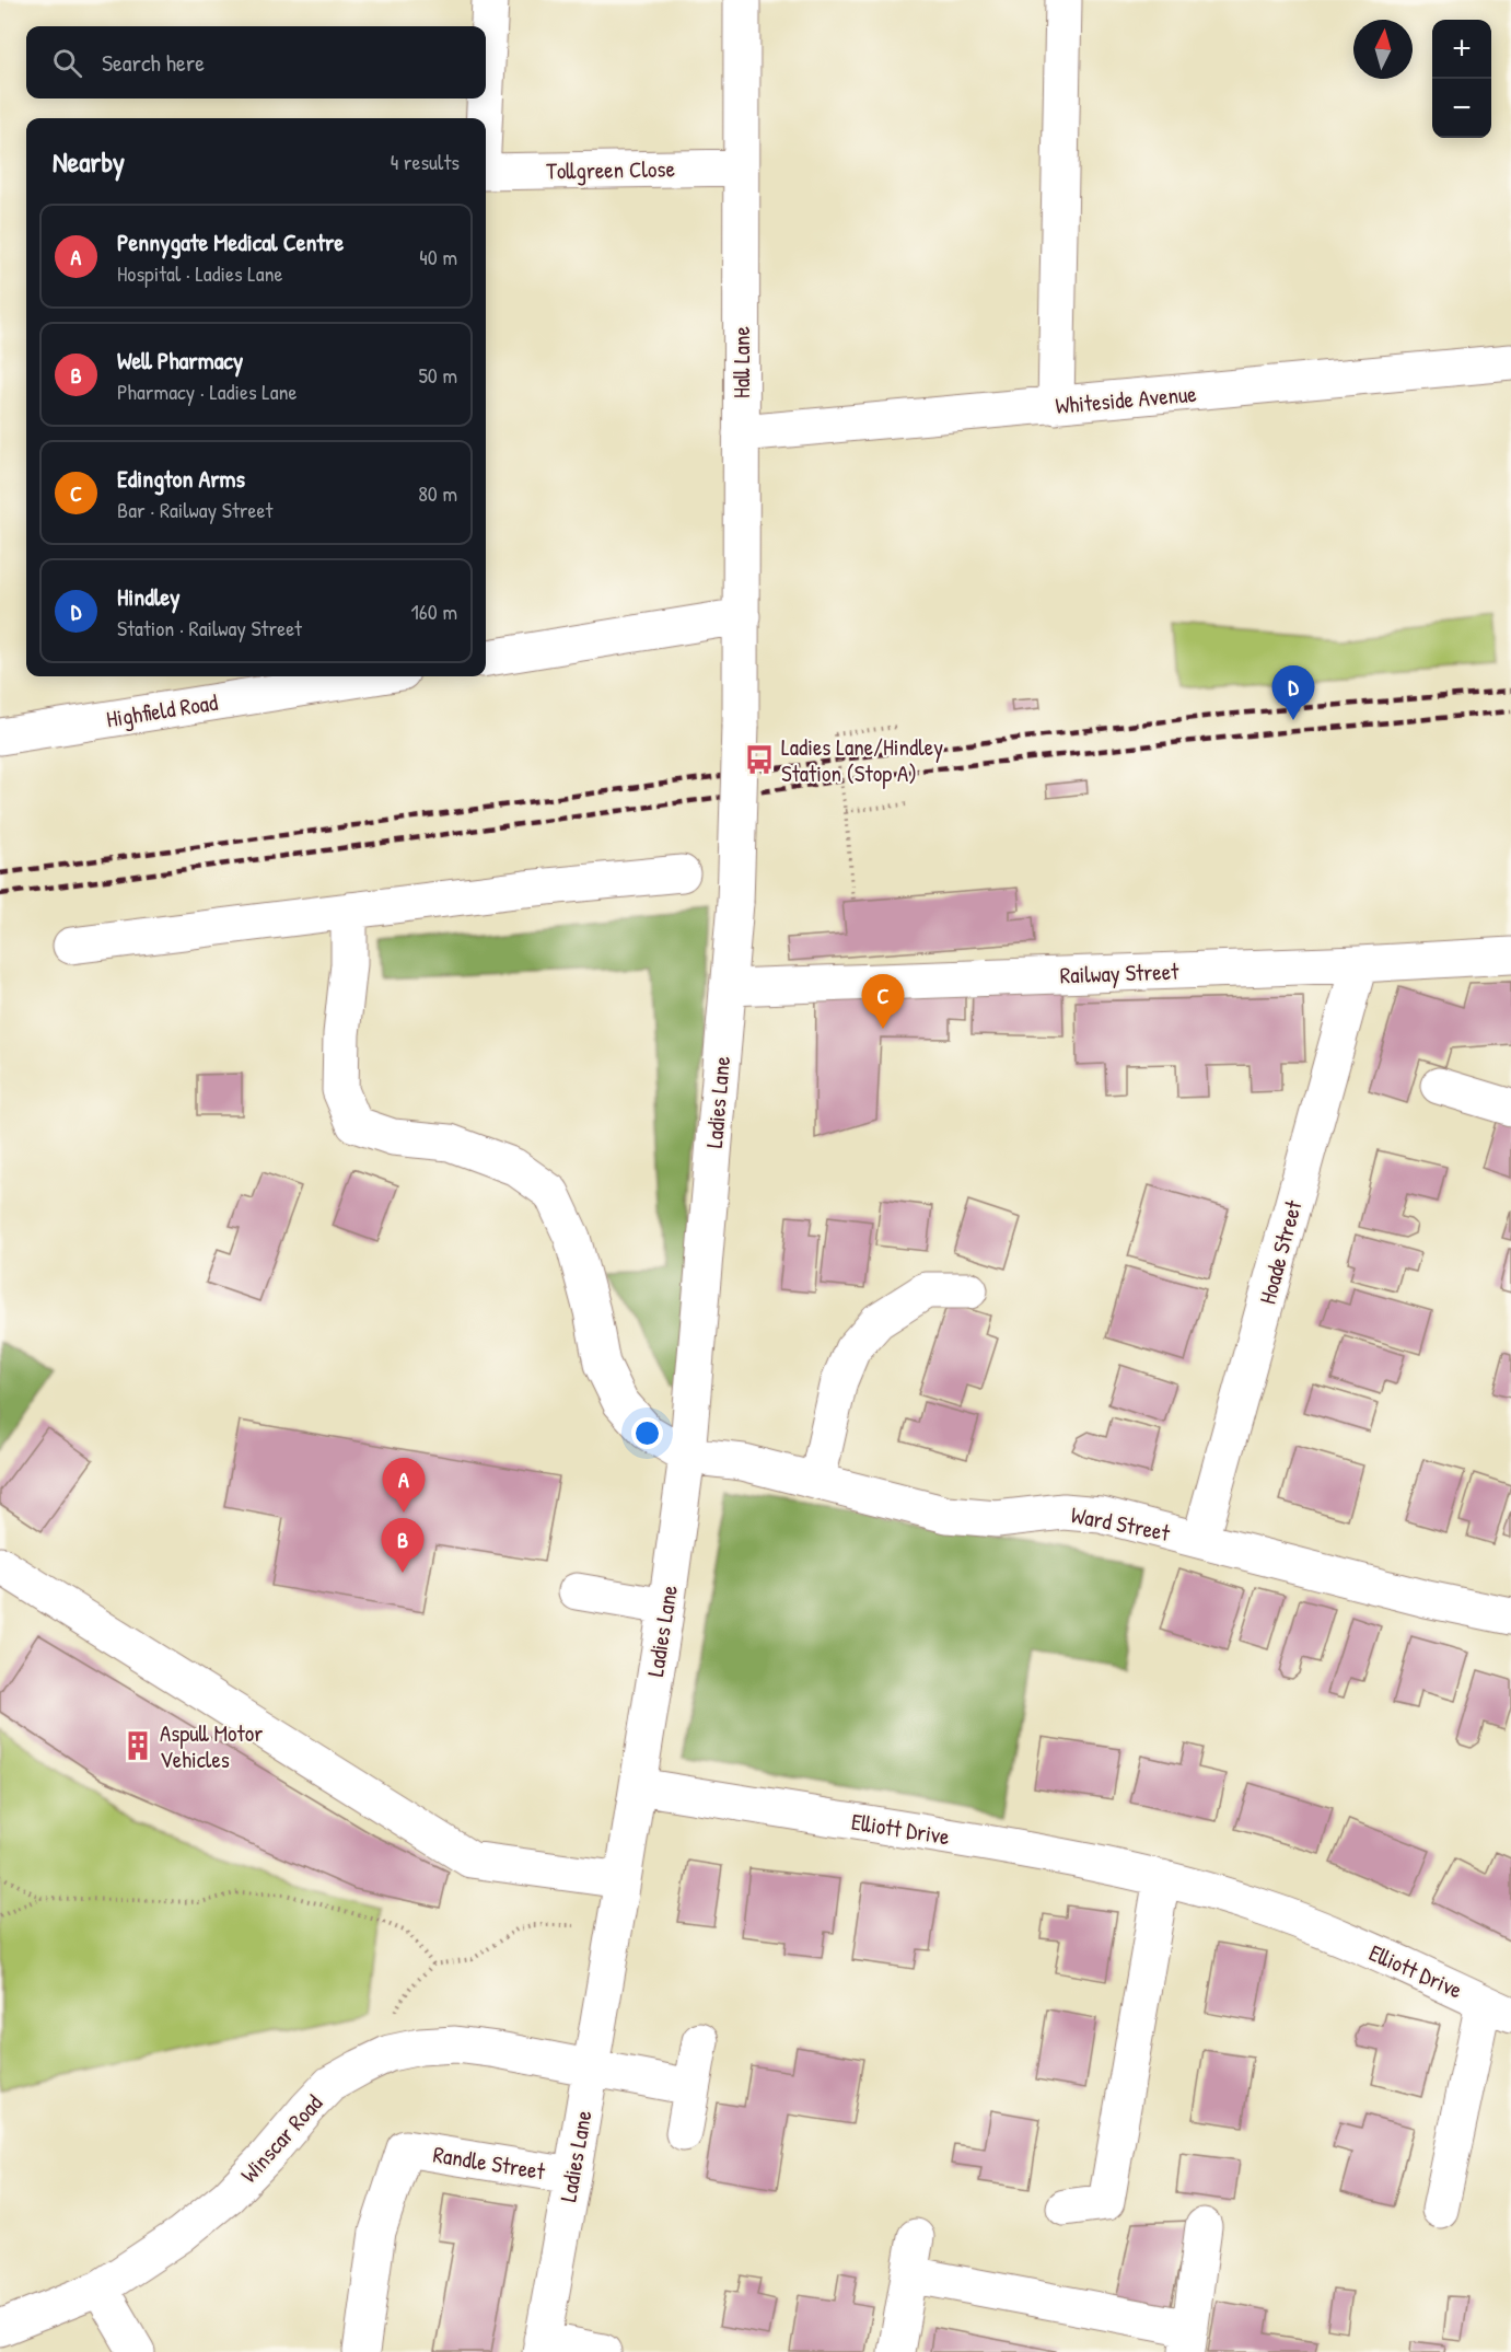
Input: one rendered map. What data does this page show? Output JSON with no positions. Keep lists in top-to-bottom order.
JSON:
{
  "streets": {
    "street": [
      "Tollgreen Close",
      "Hall Lane",
      "Whiteside Avenue",
      "Highfield Road",
      "Railway Street",
      "Ladies Lane",
      "Hoade Street",
      "Ward Street",
      "Elliott Drive",
      "Winscar Road",
      "Randle Street"
    ]
  },
  "crossings": [
    ["Tollgreen Close", "Hall Lane"],
    ["Hall Lane", "Whiteside Avenue"],
    ["Hall Lane", "Ladies Lane"],
    ["Railway Street", "Ladies Lane"],
    ["Railway Street", "Hoade Street"],
    ["Ladies Lane", "Ward Street"],
    ["Ladies Lane", "Elliott Drive"],
    ["Ladies Lane", "Winscar Road"],
    ["Ladies Lane", "Randle Street"],
    ["Hoade Street", "Ward Street"]
  ],
  "places": {
    "bus stop": ["Ladies Lane/Hindley Station (Stop A)"],
    "building": ["Aspull Motor Vehicles"]
  },
  "north": "top",
  "page": {
    "map_buttons": ["+", "−"],
    "search": "Search here",
    "heading": ["Nearby", "4 results"],
    "list": [
      {
        "mark": "A",
        "name": "Pennygate Medical Centre",
        "note": "Hospital · Ladies Lane",
        "value": "40 m"
      },
      {
        "mark": "B",
        "name": "Well Pharmacy",
        "note": "Pharmacy · Ladies Lane",
        "value": "50 m"
      },
      {
        "mark": "C",
        "name": "Edington Arms",
        "note": "Bar · Railway Street",
        "value": "80 m"
      },
      {
        "mark": "D",
        "name": "Hindley",
        "note": "Station · Railway Street",
        "value": "160 m"
      }
    ],
    "pins": [
      "D",
      "C",
      "A",
      "B"
    ]
  }
}
